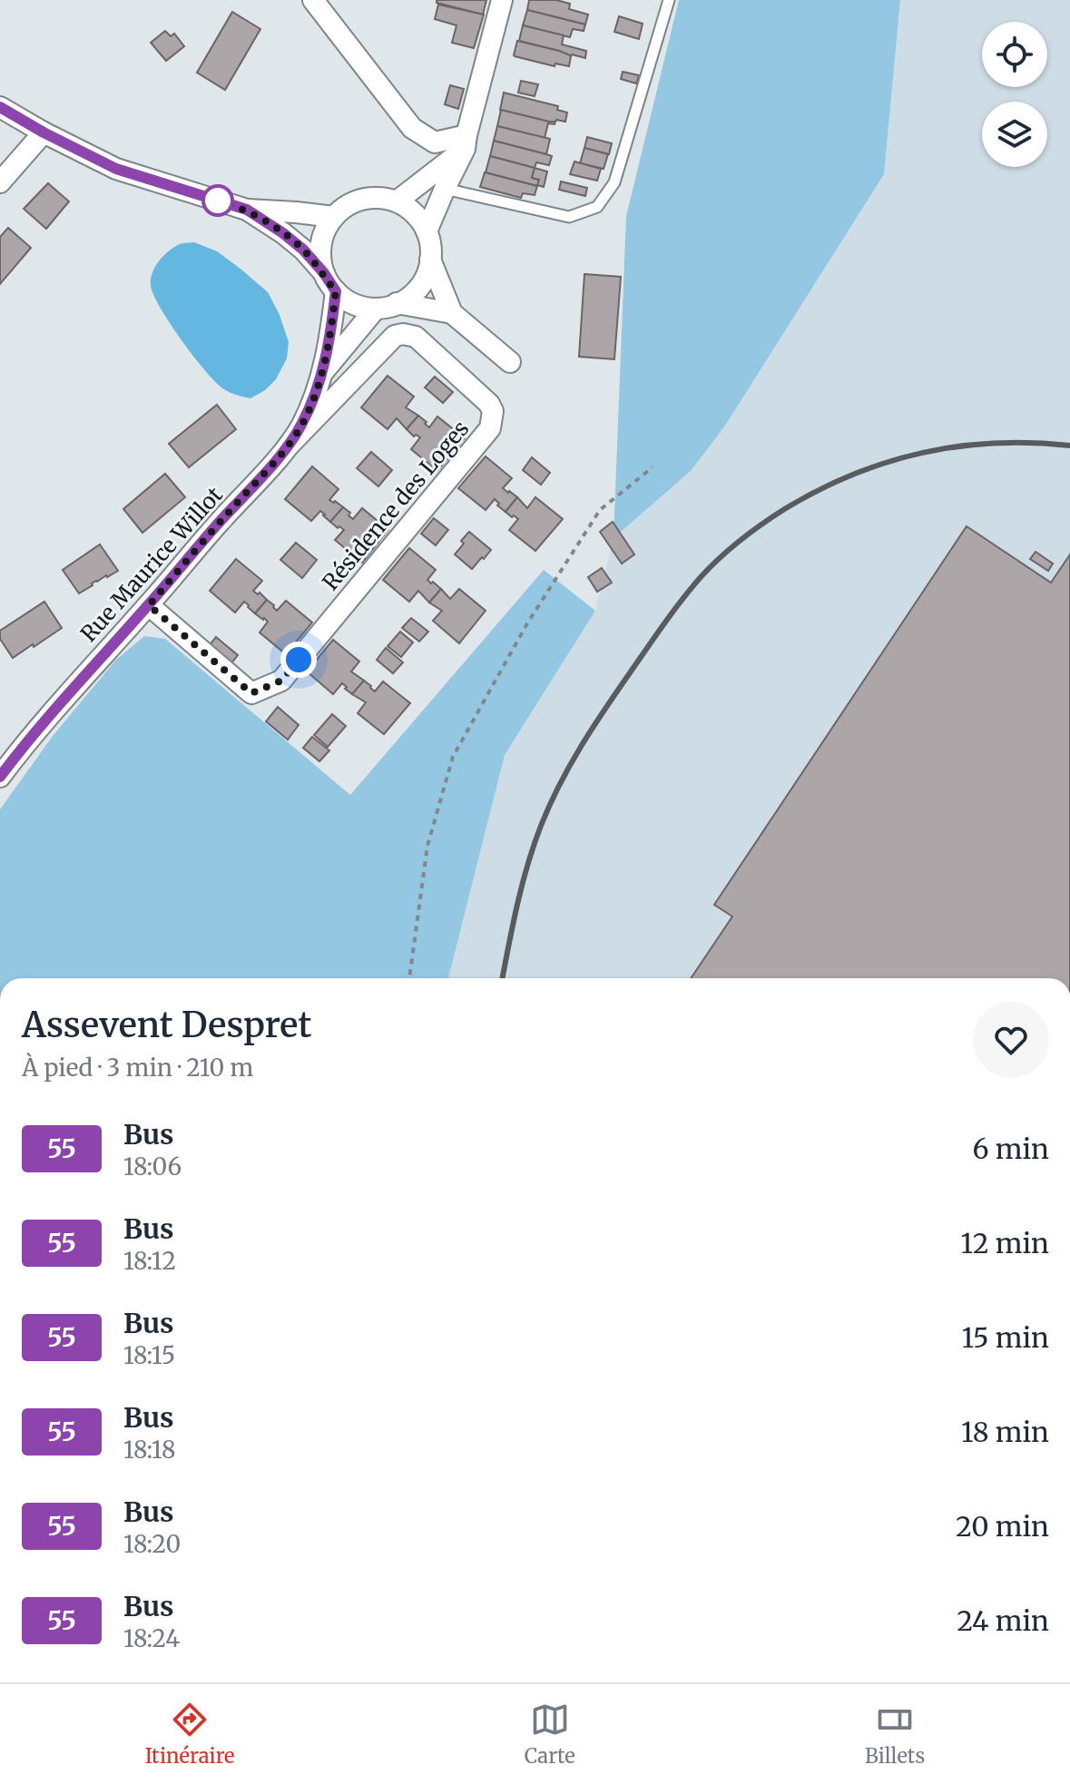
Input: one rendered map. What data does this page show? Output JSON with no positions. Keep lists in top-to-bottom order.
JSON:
{
  "streets": {
    "street": ["Résidence des Loges", "Rue Maurice Willot"]
  },
  "crossings": [
    ["Résidence des Loges", "Rue Maurice Willot"]
  ],
  "lines": ["bus line 55"],
  "page": {
    "heading": ["Assevent Despret", "À pied · 3 min · 210 m"],
    "list": [
      {
        "mark": "55",
        "name": "Bus",
        "note": "18:06",
        "value": "6 min"
      },
      {
        "mark": "55",
        "name": "Bus",
        "note": "18:12",
        "value": "12 min"
      },
      {
        "mark": "55",
        "name": "Bus",
        "note": "18:15",
        "value": "15 min"
      },
      {
        "mark": "55",
        "name": "Bus",
        "note": "18:18",
        "value": "18 min"
      },
      {
        "mark": "55",
        "name": "Bus",
        "note": "18:20",
        "value": "20 min"
      },
      {
        "mark": "55",
        "name": "Bus",
        "note": "18:24",
        "value": "24 min"
      }
    ],
    "tabs": ["Itinéraire", "Carte", "Billets"]
  }
}
